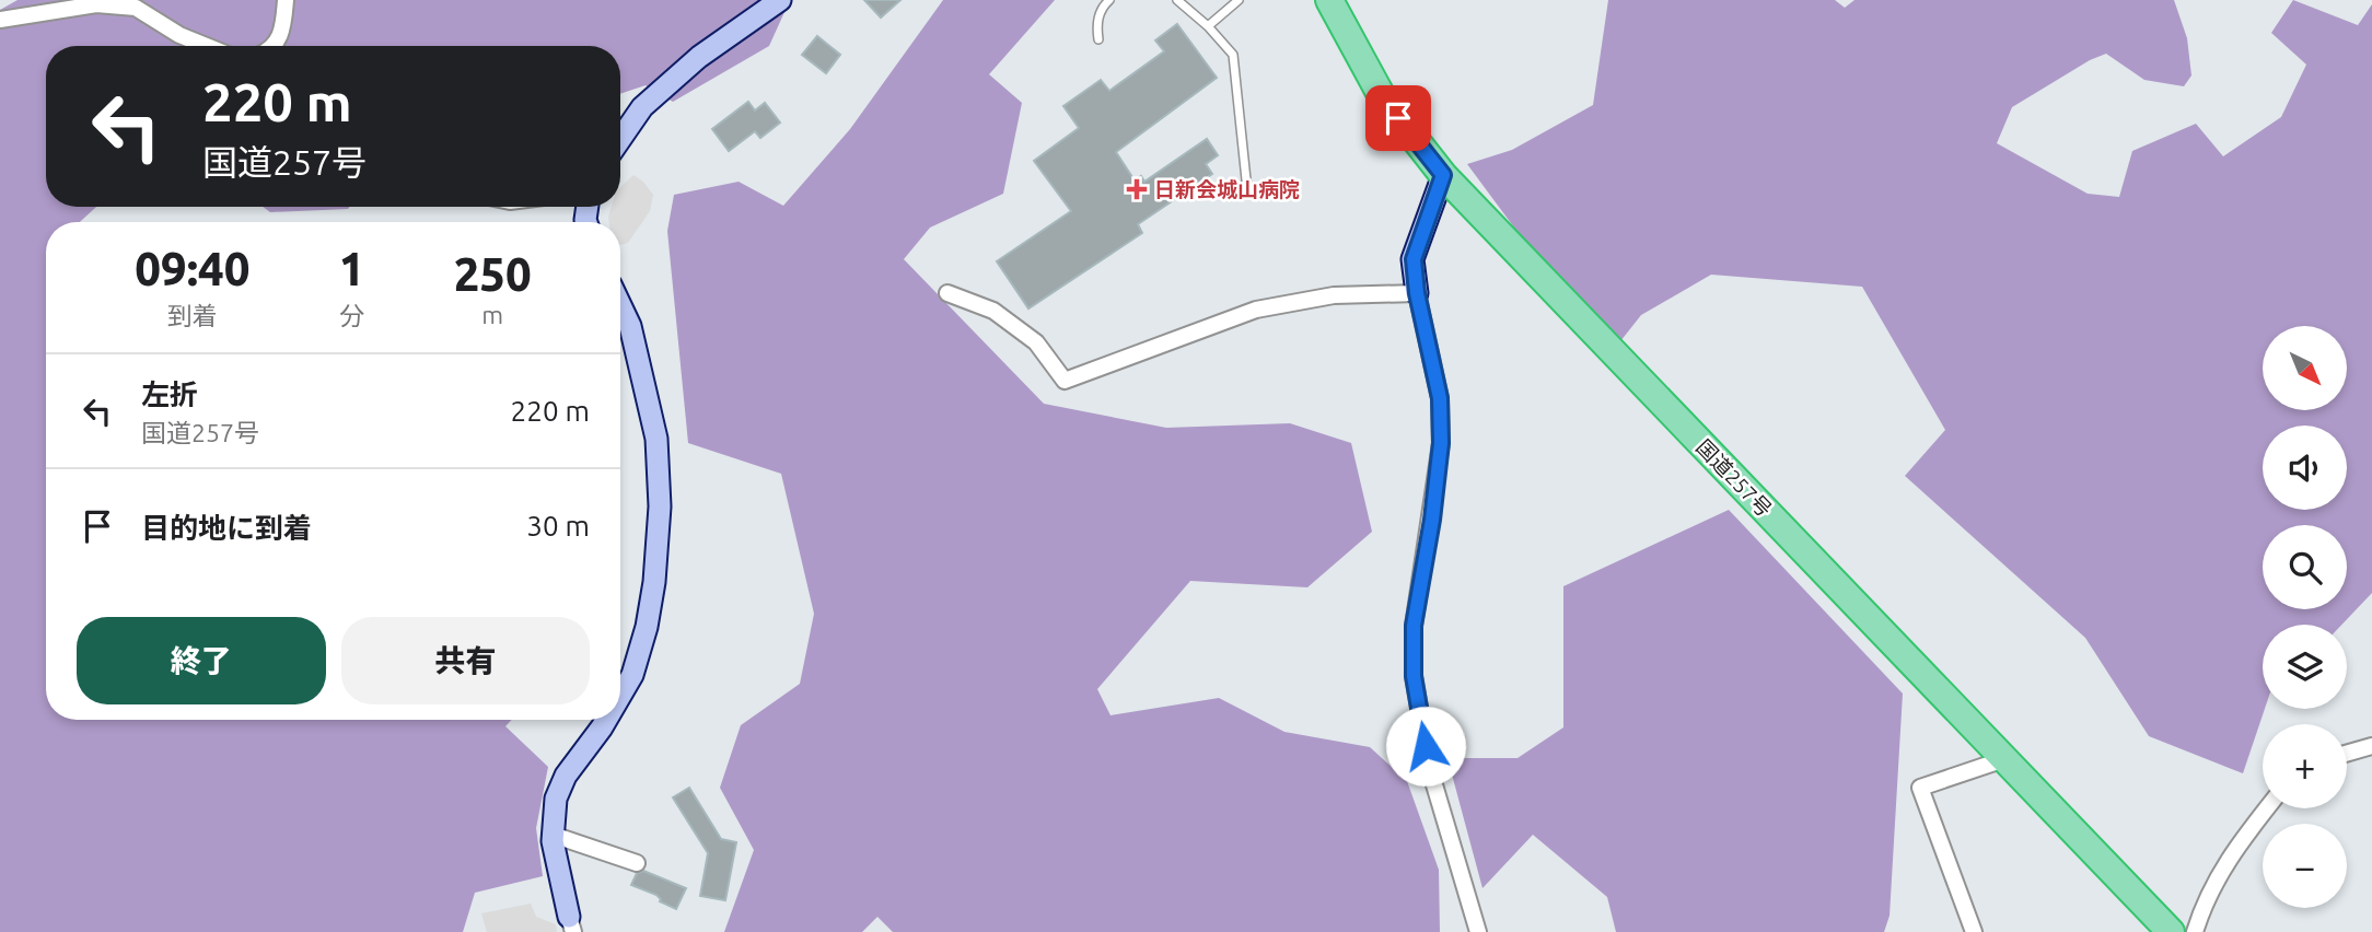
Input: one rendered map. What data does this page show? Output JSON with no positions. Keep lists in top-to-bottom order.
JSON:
{
  "streets": {
    "highway": ["国道257号"]
  },
  "places": {
    "health": ["日新会城山病院"]
  },
  "north": "bottom right",
  "page": {
    "turn": ["220 m", "国道257号"],
    "eta": [
      "09:40",
      "到着",
      "1",
      "分",
      "250",
      "m"
    ],
    "map_buttons": ["+", "−"],
    "list": [
      {
        "name": "左折",
        "note": "国道257号",
        "value": "220 m"
      },
      {
        "name": "目的地に到着",
        "value": "30 m"
      }
    ],
    "buttons": ["終了", "共有"]
  }
}
